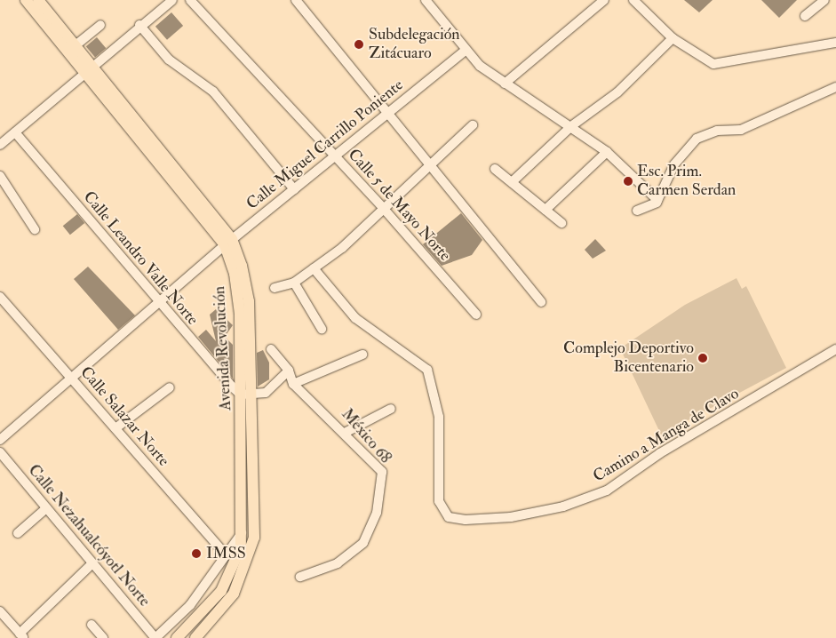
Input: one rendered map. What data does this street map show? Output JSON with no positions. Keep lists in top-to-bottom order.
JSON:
{
  "streets": {
    "main road": ["Avenida Revolución"],
    "street": [
      "Calle Miguel Carrillo Poniente",
      "Calle 5 de Mayo Norte",
      "Calle Leandro Valle Norte",
      "Calle Salazar Norte",
      "Camino a Manga de Clavo",
      "México 68",
      "Calle Nezahualcóyotl Norte"
    ]
  },
  "crossings": [
    ["Calle Miguel Carrillo Poniente", "Calle 5 de Mayo Norte"],
    ["Calle Miguel Carrillo Poniente", "Calle Leandro Valle Norte"],
    ["Calle Miguel Carrillo Poniente", "Avenida Revolución"],
    ["Calle Miguel Carrillo Poniente", "Calle Salazar Norte"],
    ["Calle Leandro Valle Norte", "Avenida Revolución"]
  ],
  "places": [
    "Subdelegación Zitácuaro",
    "Esc. Prim. Carmen Serdan",
    "Complejo Deportivo Bicentenario",
    "IMSS"
  ]
}
